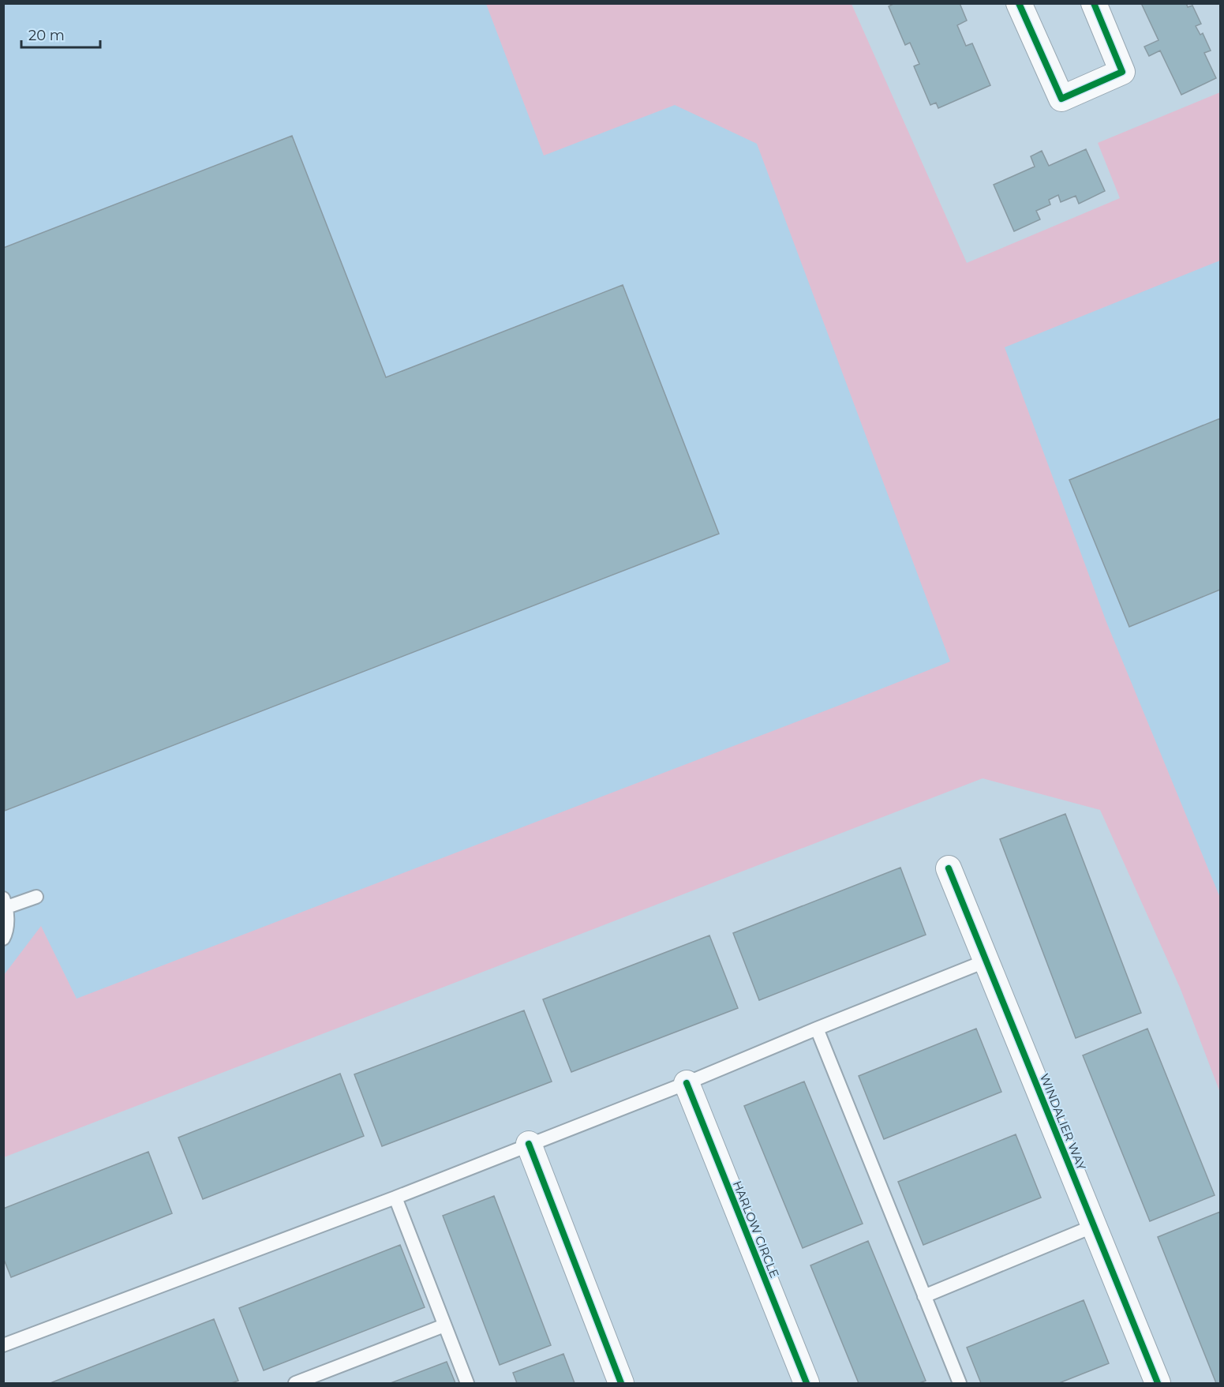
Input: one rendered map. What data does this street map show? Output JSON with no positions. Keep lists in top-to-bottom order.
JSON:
{
  "streets": {
    "street": ["WINDALIER WAY", "HARLOW CIRCLE"]
  },
  "scale_bar": "20 m"
}
